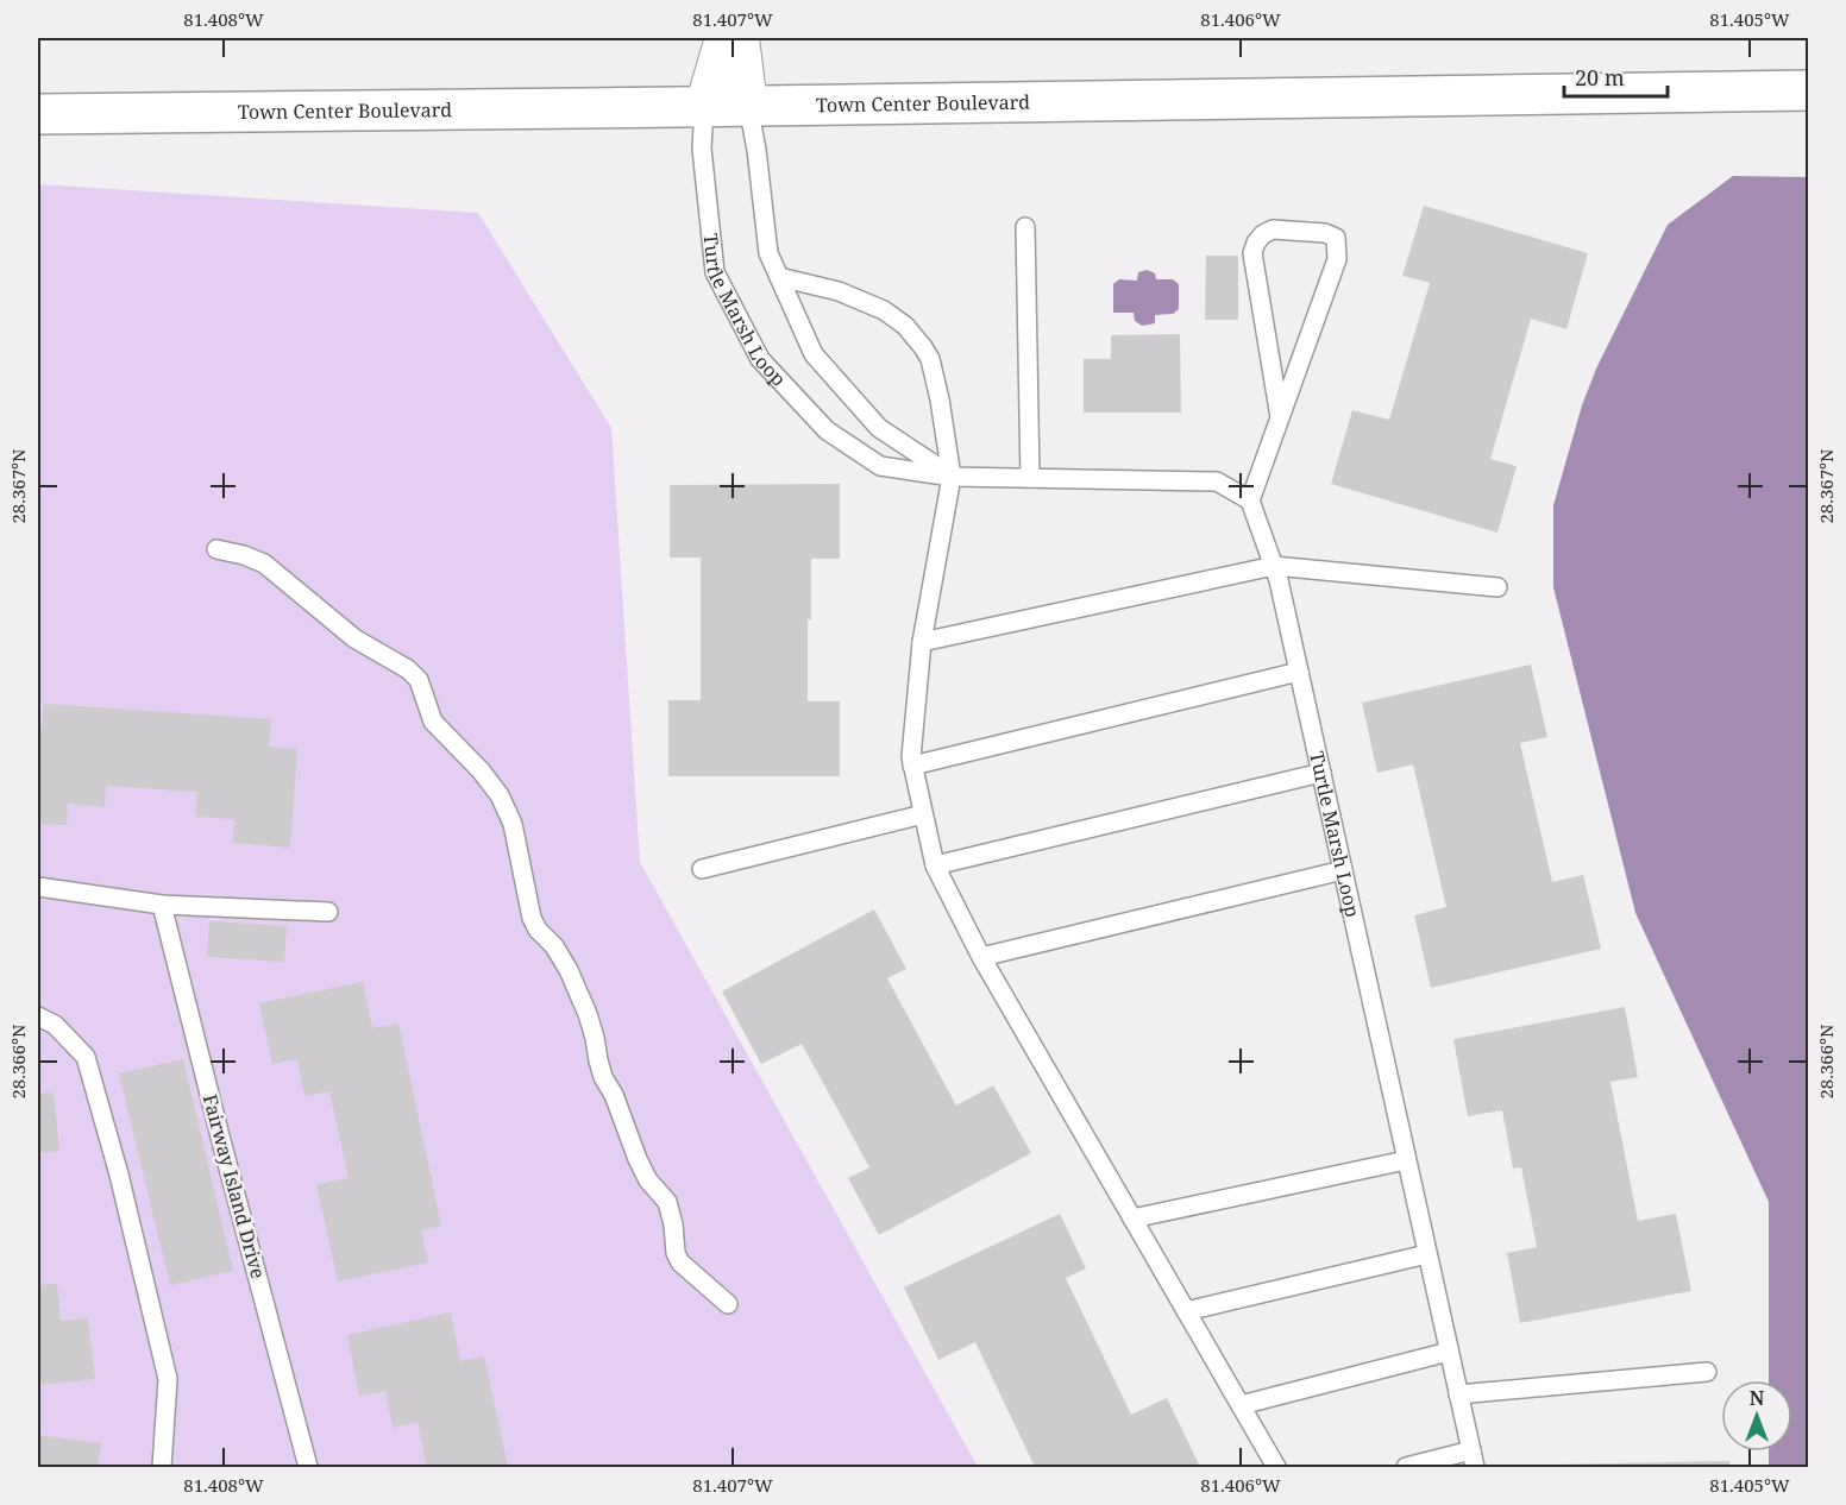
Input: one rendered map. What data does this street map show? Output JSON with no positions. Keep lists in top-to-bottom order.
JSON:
{
  "streets": {
    "main road": ["Town Center Boulevard"],
    "street": ["Turtle Marsh Loop"],
    "lane": ["Fairway Island Drive"]
  },
  "crossings": [
    ["Town Center Boulevard", "Turtle Marsh Loop"]
  ],
  "scale_bar": "20 m",
  "north": "top",
  "coordinates": [
    "81.408°W",
    "81.407°W",
    "81.406°W",
    "81.405°W",
    "28.367°N",
    "28.366°N"
  ]
}
